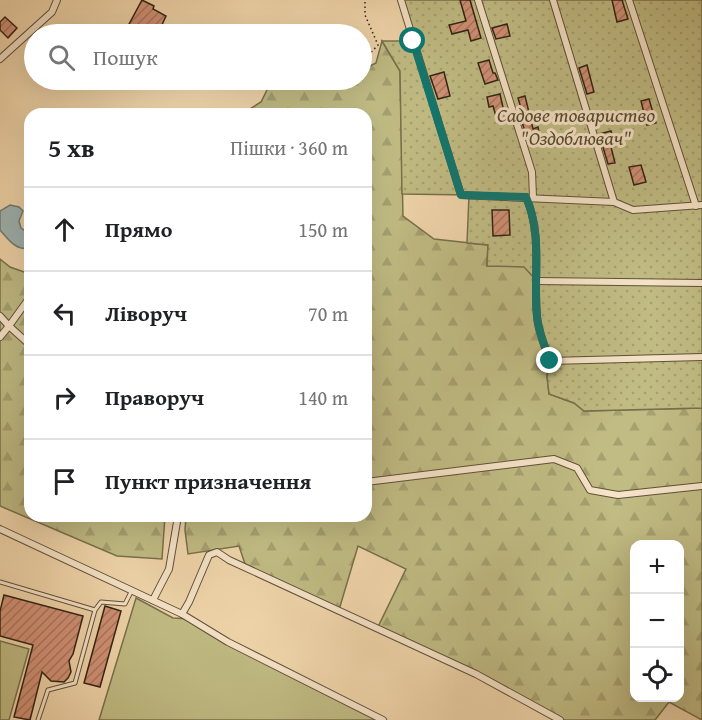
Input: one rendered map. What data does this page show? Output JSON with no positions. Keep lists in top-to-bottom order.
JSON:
{
  "parks": ["Садове товариство \"Оздоблювач\""],
  "page": {
    "search": "Пошук",
    "heading": ["5 хв", "Пішки · 360 m"],
    "list": [
      ["Прямо", "150 m"],
      ["Ліворуч", "70 m"],
      ["Праворуч", "140 m"],
      "Пункт призначення"
    ],
    "map_buttons": ["+", "−"]
  }
}
